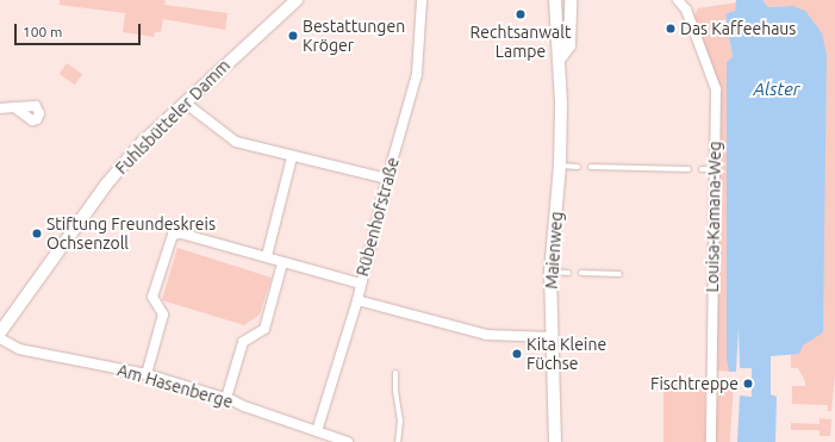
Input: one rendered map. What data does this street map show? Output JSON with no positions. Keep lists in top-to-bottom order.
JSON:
{
  "streets": {
    "street": [
      "Fuhlsbütteler Damm",
      "Rübenhofstraße",
      "Louisa-Kamana-Weg",
      "Maienweg",
      "Am Hasenberge"
    ]
  },
  "crossings": [
    ["Rübenhofstraße", "Am Hasenberge"]
  ],
  "water": ["Alster"],
  "places": [
    "Rechtsanwalt Lampe",
    "Das Kaffeehaus",
    "Bestattungen Kröger",
    "Stiftung Freundeskreis Ochsenzoll",
    "Kita Kleine Füchse",
    "Fischtreppe"
  ],
  "scale_bar": "100 m"
}
